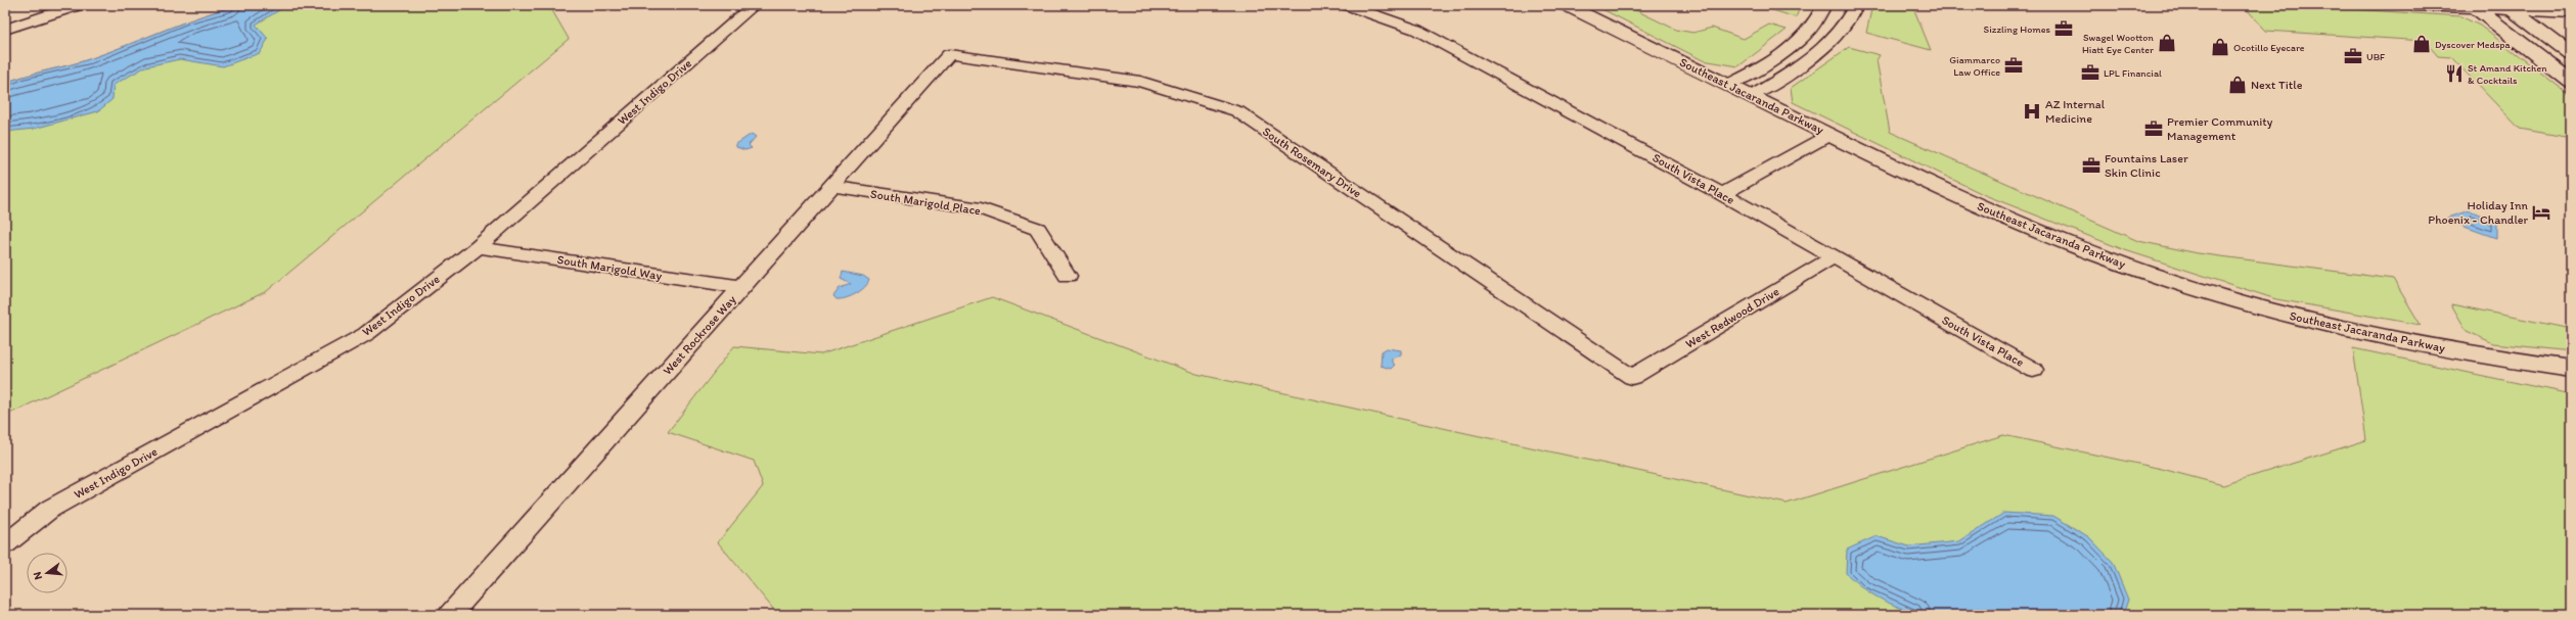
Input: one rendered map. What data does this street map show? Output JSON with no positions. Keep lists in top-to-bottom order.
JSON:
{
  "streets": {
    "street": [
      "West Indigo Drive",
      "Southeast Jacaranda Parkway",
      "South Rosemary Drive",
      "South Vista Place",
      "South Marigold Place",
      "South Marigold Way",
      "West Redwood Drive",
      "West Rockrose Way"
    ]
  },
  "crossings": [
    ["West Indigo Drive", "South Marigold Way"],
    ["South Rosemary Drive", "West Redwood Drive"],
    ["South Rosemary Drive", "West Rockrose Way"],
    ["South Vista Place", "West Redwood Drive"],
    ["South Marigold Place", "West Rockrose Way"],
    ["South Marigold Way", "West Rockrose Way"]
  ],
  "places": {
    "office": [
      "Sizzling Homes",
      "UBF",
      "Giammarco Law Office",
      "LPL Financial",
      "Premier Community Management",
      "Fountains Laser Skin Clinic"
    ],
    "shop": [
      "Swagel Wootton Hiatt Eye Center",
      "Dyscover Medspa",
      "Ocotillo Eyecare",
      "Next Title"
    ],
    "restaurant": ["St Amand Kitchen & Cocktails"],
    "hospital": ["AZ Internal Medicine"],
    "hotel": ["Holiday Inn Phoenix - Chandler"]
  },
  "north": "left"
}
